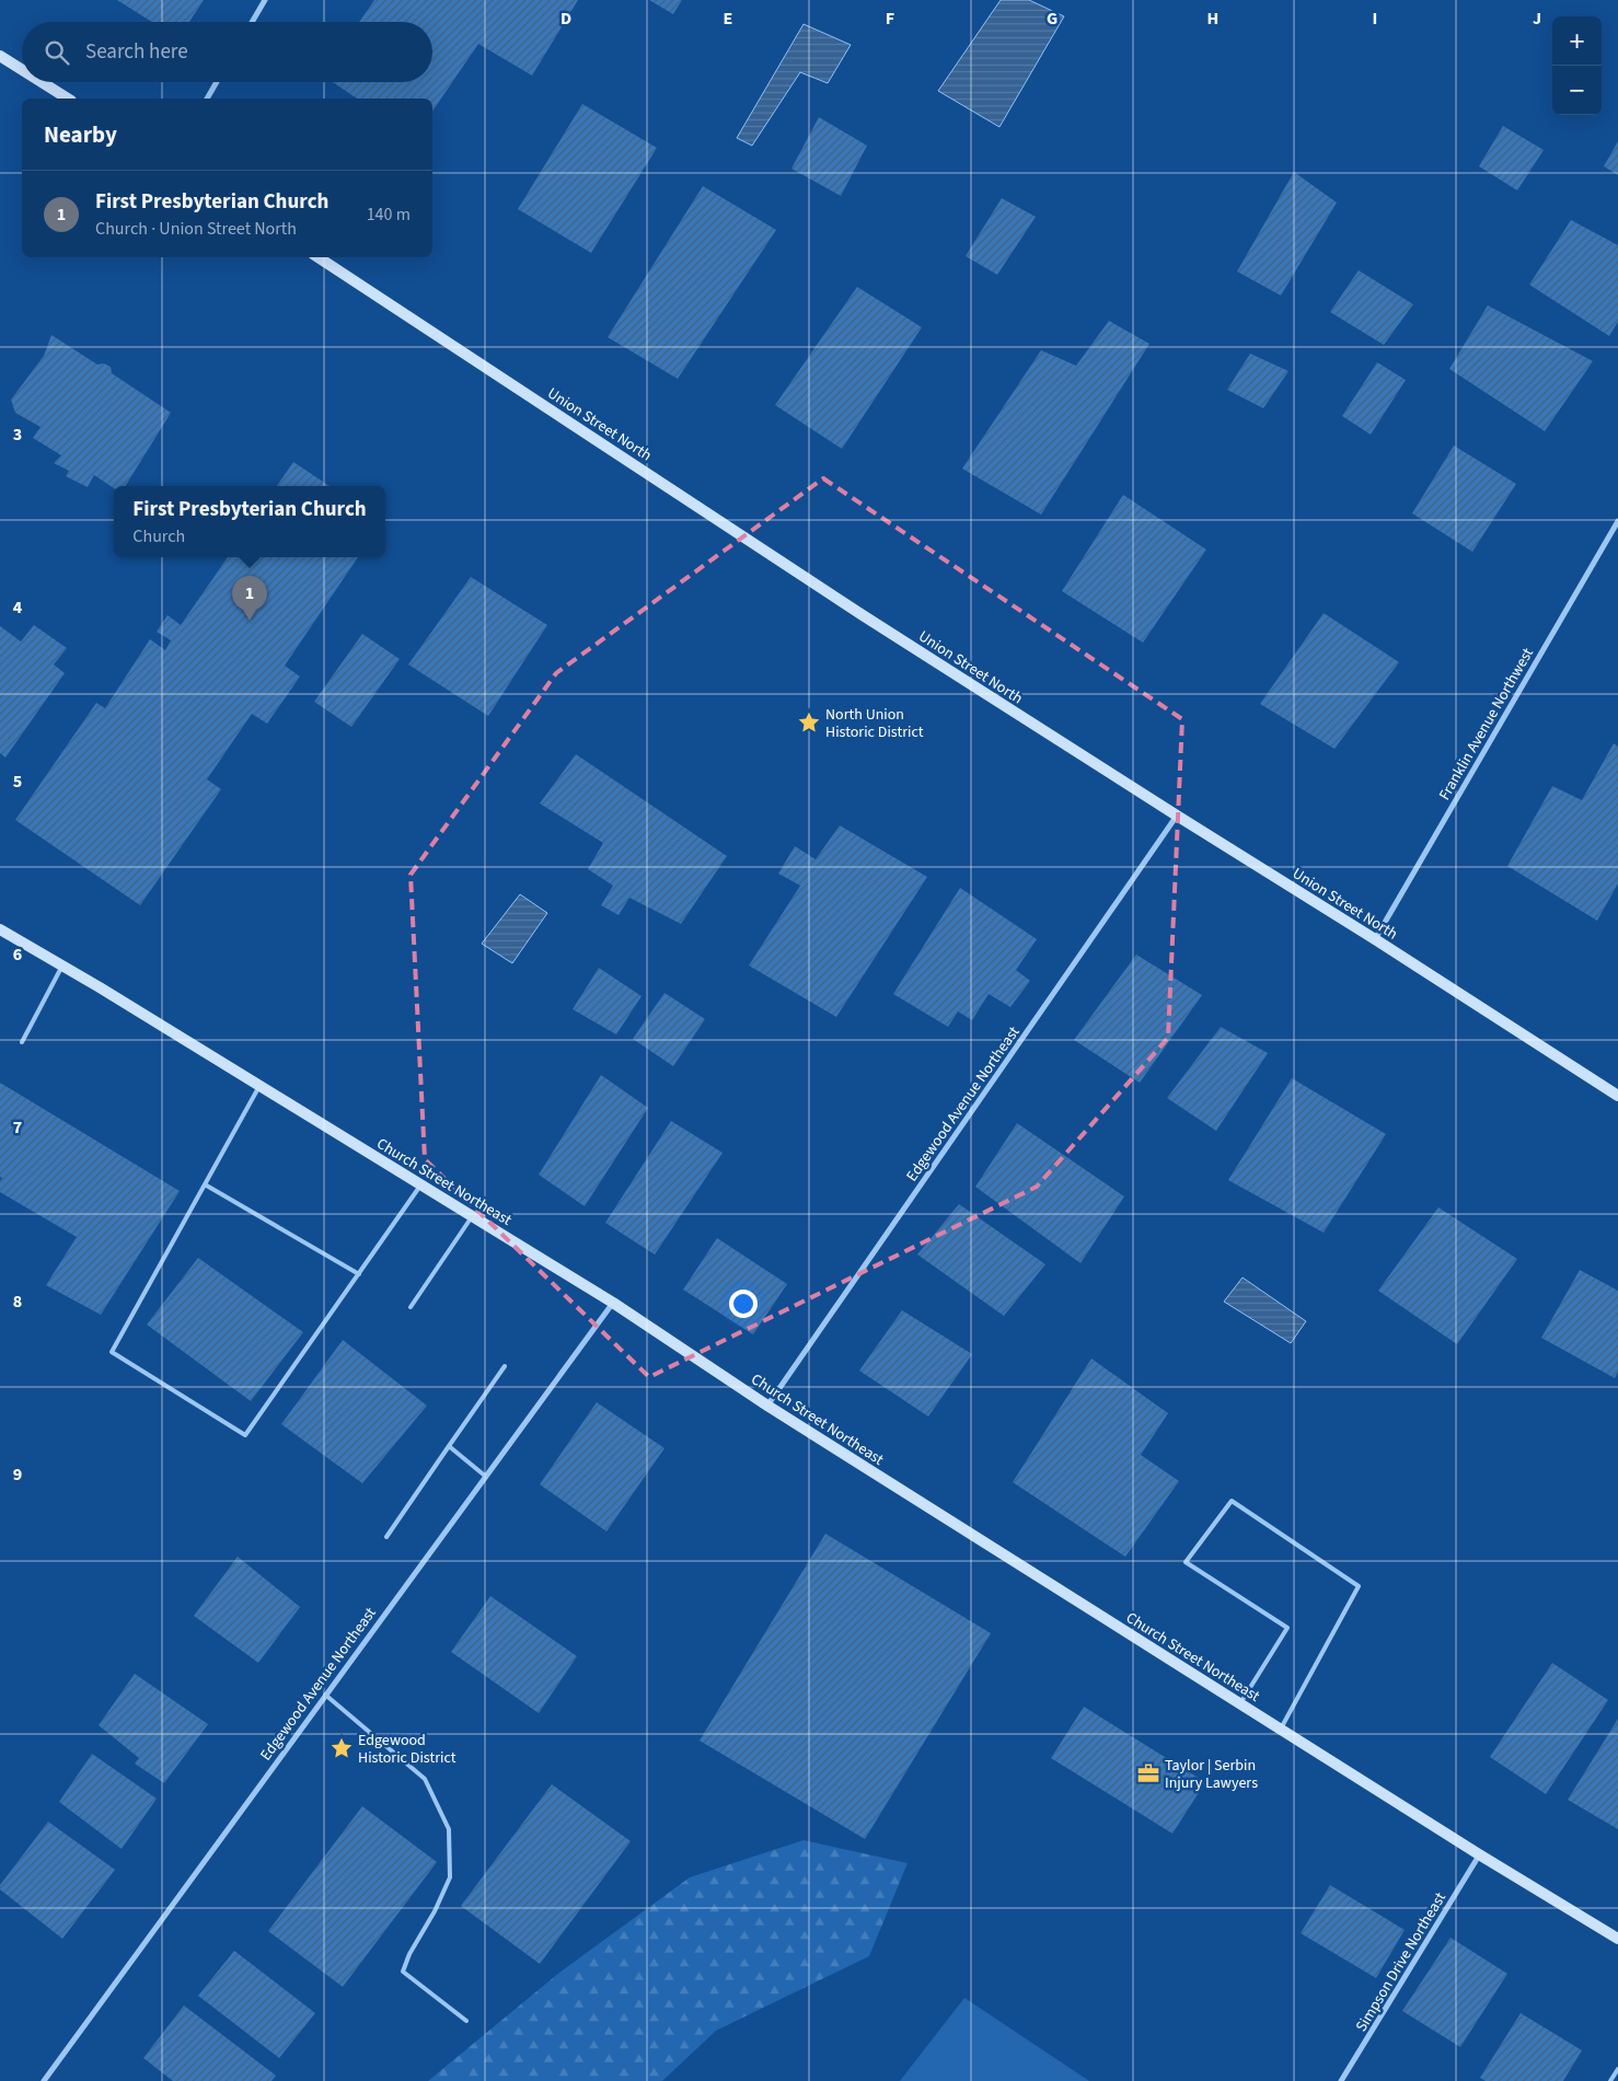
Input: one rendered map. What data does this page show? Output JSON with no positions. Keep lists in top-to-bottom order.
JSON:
{
  "streets": {
    "main road": ["Union Street North", "Church Street Northeast"],
    "street": ["Franklin Avenue Northwest", "Edgewood Avenue Northeast", "Simpson Drive Northeast"]
  },
  "crossings": [
    ["Union Street North", "Franklin Avenue Northwest"],
    ["Union Street North", "Edgewood Avenue Northeast"],
    ["Edgewood Avenue Northeast", "Church Street Northeast"],
    ["Church Street Northeast", "Simpson Drive Northeast"]
  ],
  "places": {
    "place": ["North Union Historic District", "Edgewood Historic District"],
    "office": ["Taylor | Serbin Injury Lawyers"]
  },
  "page": {
    "map_buttons": ["+", "−"],
    "search": "Search here",
    "heading": "Nearby",
    "list": [
      {
        "mark": "1",
        "name": "First Presbyterian Church",
        "note": "Church · Union Street North",
        "value": "140 m"
      }
    ],
    "popup": ["First Presbyterian Church", "Church"],
    "pins": "1"
  },
  "grid": {
    "columns": [
      "D",
      "E",
      "F",
      "G",
      "H",
      "I",
      "J"
    ],
    "rows": [
      "3",
      "4",
      "5",
      "6",
      "7",
      "8",
      "9"
    ]
  }
}
